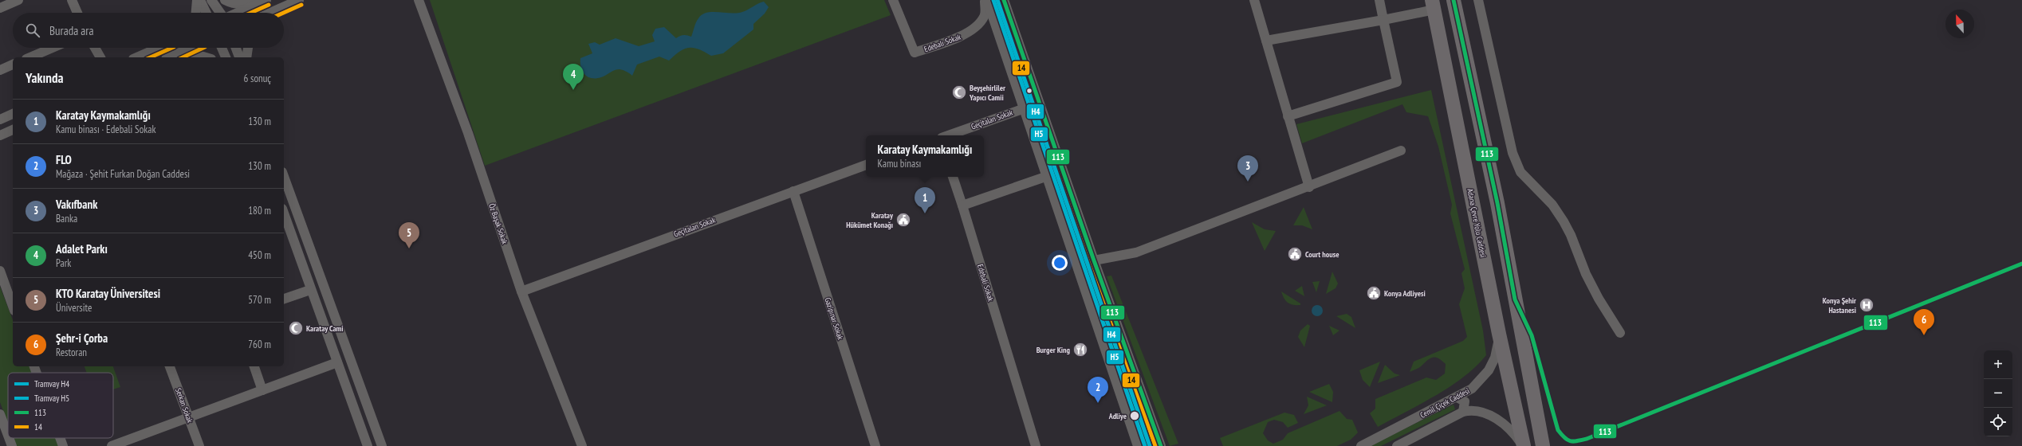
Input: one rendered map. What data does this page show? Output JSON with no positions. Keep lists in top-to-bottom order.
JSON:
{
  "streets": {
    "highway": ["Adana Çevre Yolu Caddesi"],
    "street": [
      "Edebalı Sokak",
      "Geçitalan Sokak",
      "Öz Başak Sokak",
      "Edebali Sokak",
      "Gazipınar Sokak",
      "Cemil Çiçek Caddesi",
      "Serkan Sokak"
    ]
  },
  "crossings": [
    ["Geçitalan Sokak", "Öz Başak Sokak"],
    ["Geçitalan Sokak", "Gazipınar Sokak"],
    ["Adana Çevre Yolu Caddesi", "Cemil Çiçek Caddesi"]
  ],
  "places": {
    "mosque": ["Beyşehirliler Yapıcı Camii", "Karatay Cami"],
    "public building": ["Karatay Hükümet Konağı", "Court house", "Konya Adliyesi"],
    "hospital": ["Konya Şehir Hastanesi"],
    "restaurant": ["Burger King"],
    "other": ["Adliye"]
  },
  "lines": [
    "tram line H4",
    "tram line H5",
    "transit line 113",
    "transit line 14"
  ],
  "legend": [
    "Tramvay H4",
    "Tramvay H5",
    "113",
    "14"
  ],
  "north": "top",
  "page": {
    "search": "Burada ara",
    "heading": ["Yakında", "6 sonuç"],
    "pins": [
      "4",
      "3",
      "1",
      "5",
      "6",
      "2"
    ],
    "list": [
      {
        "mark": "1",
        "name": "Karatay Kaymakamlığı",
        "note": "Kamu binası · Edebali Sokak",
        "value": "130 m"
      },
      {
        "mark": "2",
        "name": "FLO",
        "note": "Mağaza · Şehit Furkan Doğan Caddesi",
        "value": "130 m"
      },
      {
        "mark": "3",
        "name": "Vakıfbank",
        "note": "Banka",
        "value": "180 m"
      },
      {
        "mark": "4",
        "name": "Adalet Parkı",
        "note": "Park",
        "value": "450 m"
      },
      {
        "mark": "5",
        "name": "KTO Karatay Üniversitesi",
        "note": "Üniversite",
        "value": "570 m"
      },
      {
        "mark": "6",
        "name": "Şehr-i Çorba",
        "note": "Restoran",
        "value": "760 m"
      }
    ],
    "popup": ["Karatay Kaymakamlığı", "Kamu binası"],
    "map_buttons": ["+", "−"]
  }
}
